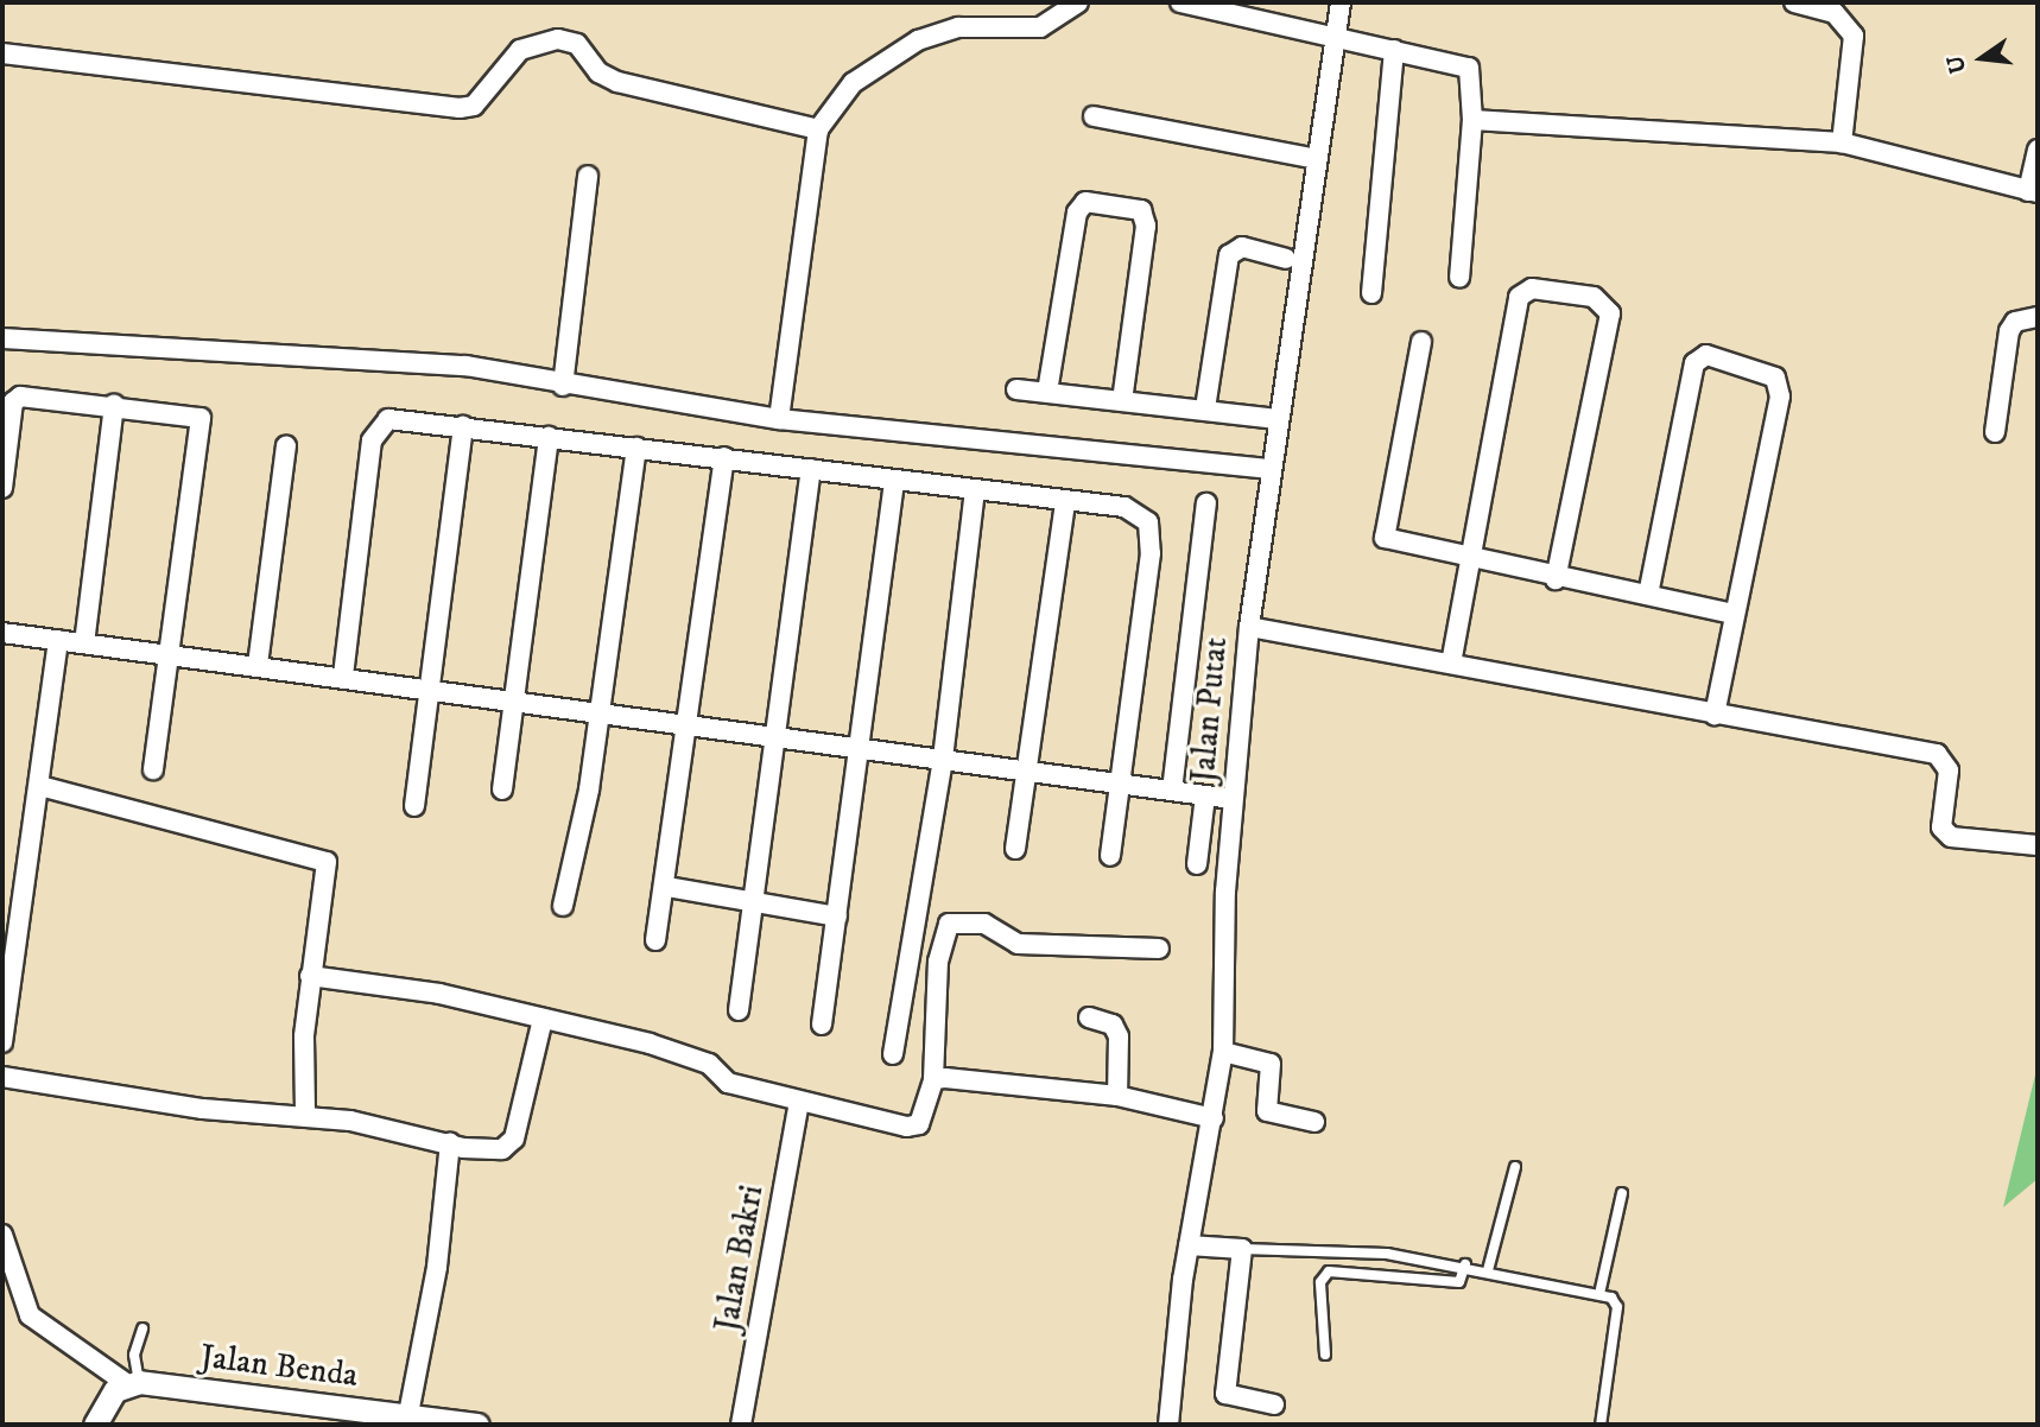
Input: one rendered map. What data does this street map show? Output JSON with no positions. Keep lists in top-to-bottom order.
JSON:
{
  "streets": {
    "street": ["Jalan Putat", "Jalan Bakri", "Jalan Benda"]
  },
  "north": "left"
}
